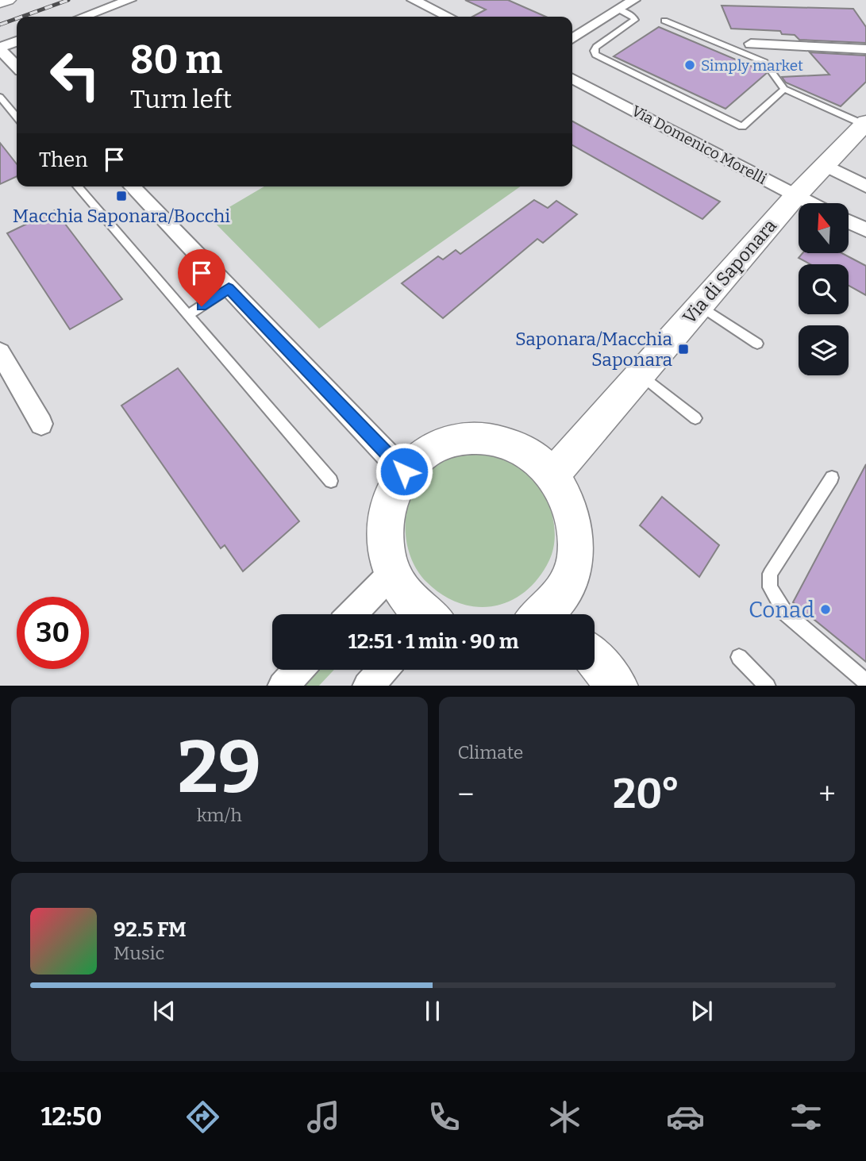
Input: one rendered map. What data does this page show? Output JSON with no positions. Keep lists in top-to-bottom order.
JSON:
{
  "streets": {
    "street": ["Via Domenico Morelli", "Via di Saponara"]
  },
  "crossings": [
    ["Via Domenico Morelli", "Via di Saponara"]
  ],
  "places": {
    "other": ["Simply market", "Conad"],
    "transit": ["Macchia Saponara/Bocchi", "Saponara/Macchia Saponara"]
  },
  "north": "top",
  "page": {
    "turn": ["80 m", "Turn left"],
    "then": "Then",
    "limit": "30",
    "trip": "12:51 · 1 min · 90 m",
    "tile": [
      ["29", "km/h"],
      "Climate"
    ],
    "heat": ["−", "20°", "+"],
    "song": ["92.5 FM", "Music"],
    "tabs": "12:50"
  }
}
